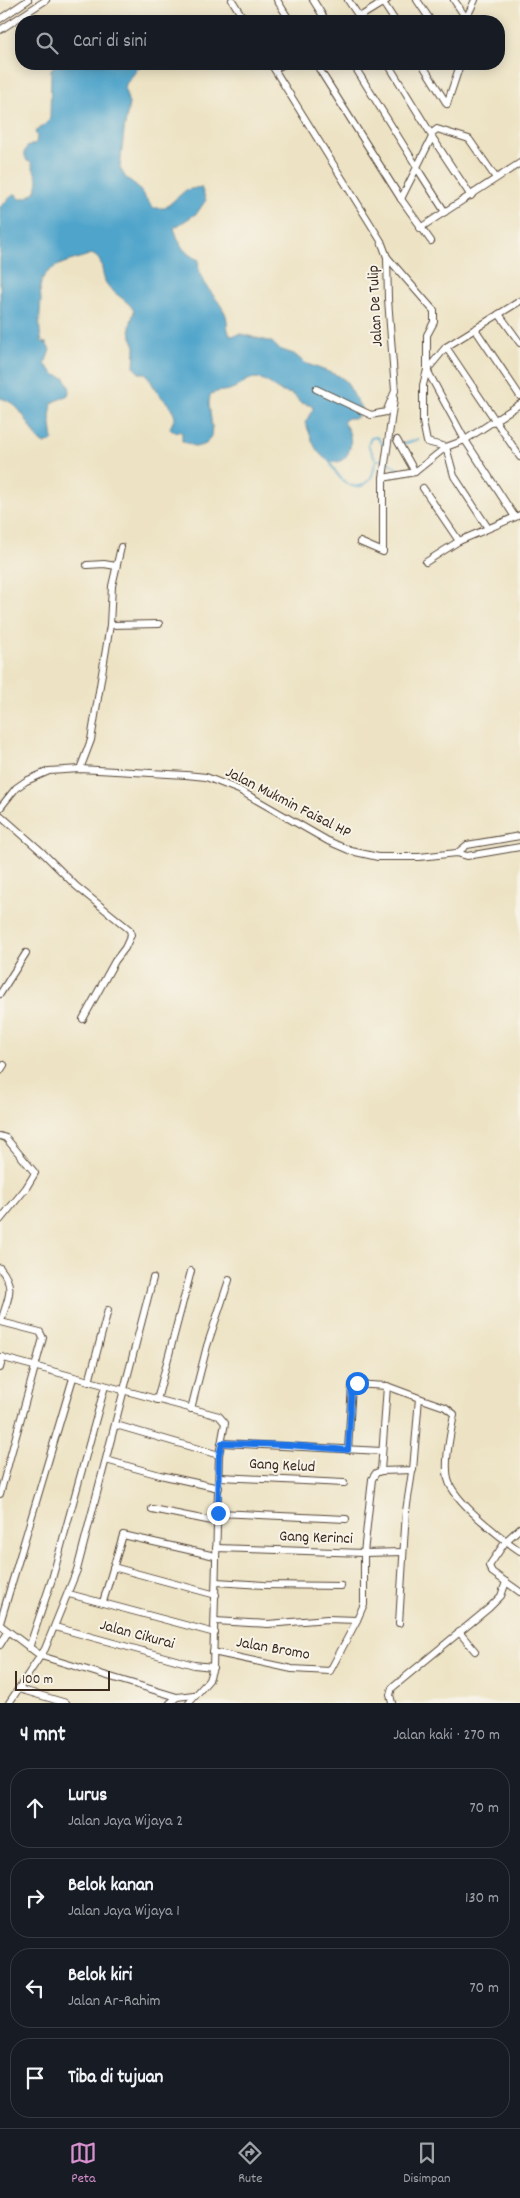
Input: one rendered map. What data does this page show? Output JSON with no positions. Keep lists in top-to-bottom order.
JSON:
{
  "streets": {
    "street": [
      "Jalan De Tulip",
      "Jalan Mukmin Faisal HP",
      "Gang Kelud",
      "Gang Kerinci",
      "Jalan Cikurai",
      "Jalan Bromo"
    ]
  },
  "crossings": [
    ["Gang Kerinci", "Jalan Bromo"]
  ],
  "scale_bar": "100 m",
  "page": {
    "search": "Cari di sini",
    "scale": "100 m",
    "heading": ["4 mnt", "Jalan kaki · 270 m"],
    "list": [
      ["Lurus", "Jalan Jaya Wijaya 2", "70 m"],
      ["Belok kanan", "Jalan Jaya Wijaya 1", "130 m"],
      ["Belok kiri", "Jalan Ar-Rahim", "70 m"],
      "Tiba di tujuan"
    ],
    "nav": ["Peta", "Rute", "Disimpan"]
  }
}
